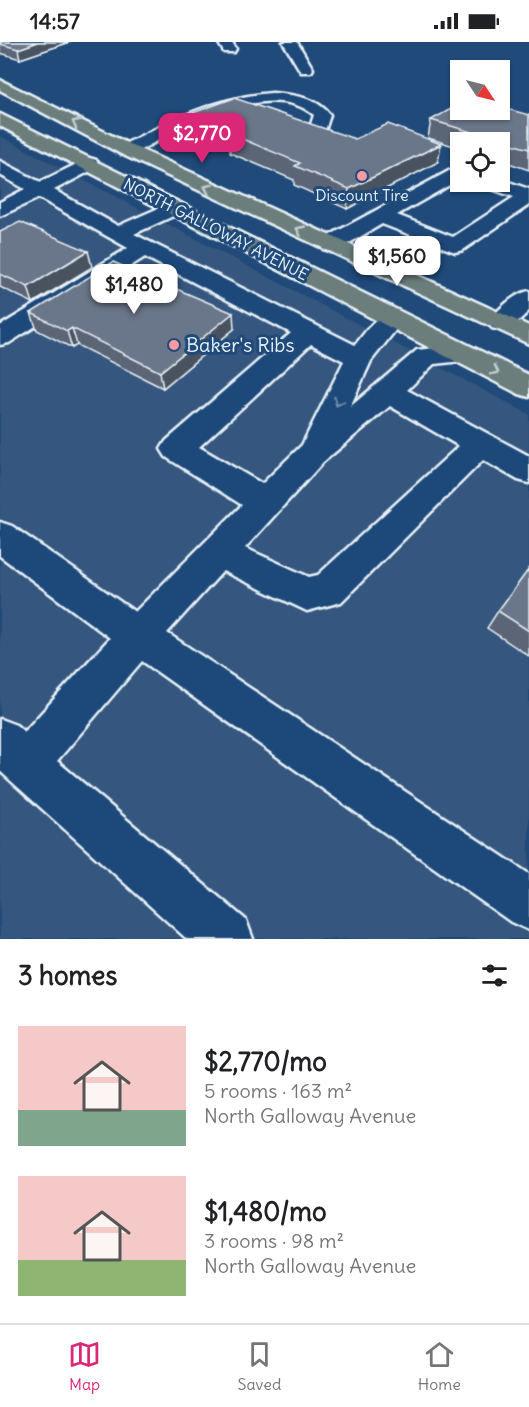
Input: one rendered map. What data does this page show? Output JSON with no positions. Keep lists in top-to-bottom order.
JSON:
{
  "streets": {
    "main road": ["NORTH GALLOWAY AVENUE"]
  },
  "places": ["Discount Tire", "Baker's Ribs"],
  "north": "bottom right",
  "page": {
    "status": "14:57",
    "price": ["$2,770", "$1,560", "$1,480"],
    "heading": "3 homes",
    "list": [
      {
        "name": "$2,770/mo",
        "note": "5 rooms · 163 m² · North Galloway Avenue"
      },
      {
        "name": "$1,480/mo",
        "note": "3 rooms · 98 m² · North Galloway Avenue"
      }
    ],
    "tabs": ["Map", "Saved", "Home"]
  }
}
